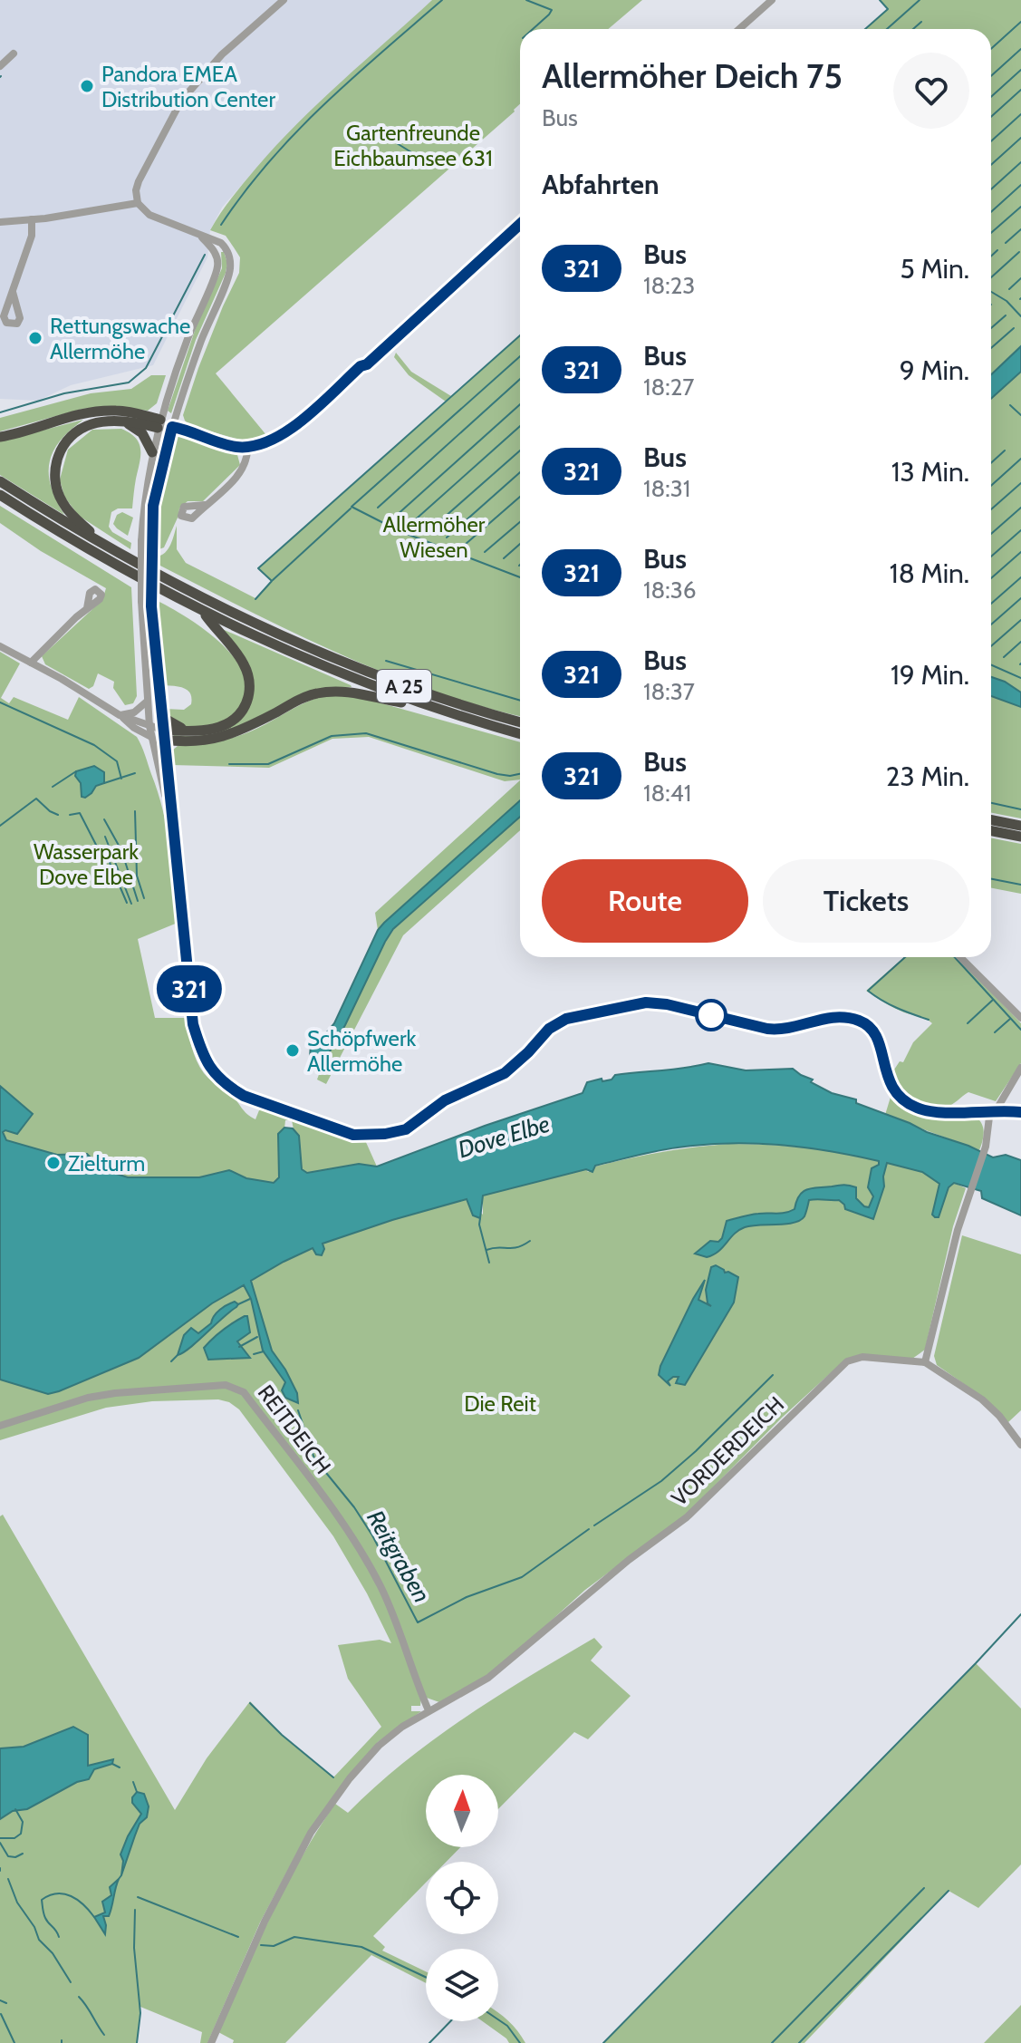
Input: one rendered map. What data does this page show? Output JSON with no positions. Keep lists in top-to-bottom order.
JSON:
{
  "streets": {
    "highway": ["A 25"],
    "street": ["REITDEICH", "VORDERDEICH"]
  },
  "crossings": [
    ["REITDEICH", "VORDERDEICH"]
  ],
  "water": ["Dove Elbe", "Reitgraben"],
  "parks": [
    "Gartenfreunde Eichbaumsee 631",
    "Allermöher Wiesen",
    "Wasserpark Dove Elbe",
    "Die Reit"
  ],
  "places": [
    "Pandora EMEA Distribution Center",
    "Rettungswache Allermöhe",
    "Schöpfwerk Allermöhe",
    "Zielturm"
  ],
  "lines": ["bus line 321"],
  "north": "top",
  "page": {
    "on_map": "321",
    "heading": [
      ["Allermöher Deich 75", "Bus"],
      "Abfahrten"
    ],
    "list": [
      {
        "mark": "321",
        "name": "Bus",
        "note": "18:23",
        "value": "5 Min."
      },
      {
        "mark": "321",
        "name": "Bus",
        "note": "18:27",
        "value": "9 Min."
      },
      {
        "mark": "321",
        "name": "Bus",
        "note": "18:31",
        "value": "13 Min."
      },
      {
        "mark": "321",
        "name": "Bus",
        "note": "18:36",
        "value": "18 Min."
      },
      {
        "mark": "321",
        "name": "Bus",
        "note": "18:37",
        "value": "19 Min."
      },
      {
        "mark": "321",
        "name": "Bus",
        "note": "18:41",
        "value": "23 Min."
      }
    ],
    "buttons": ["Route", "Tickets"]
  }
}
